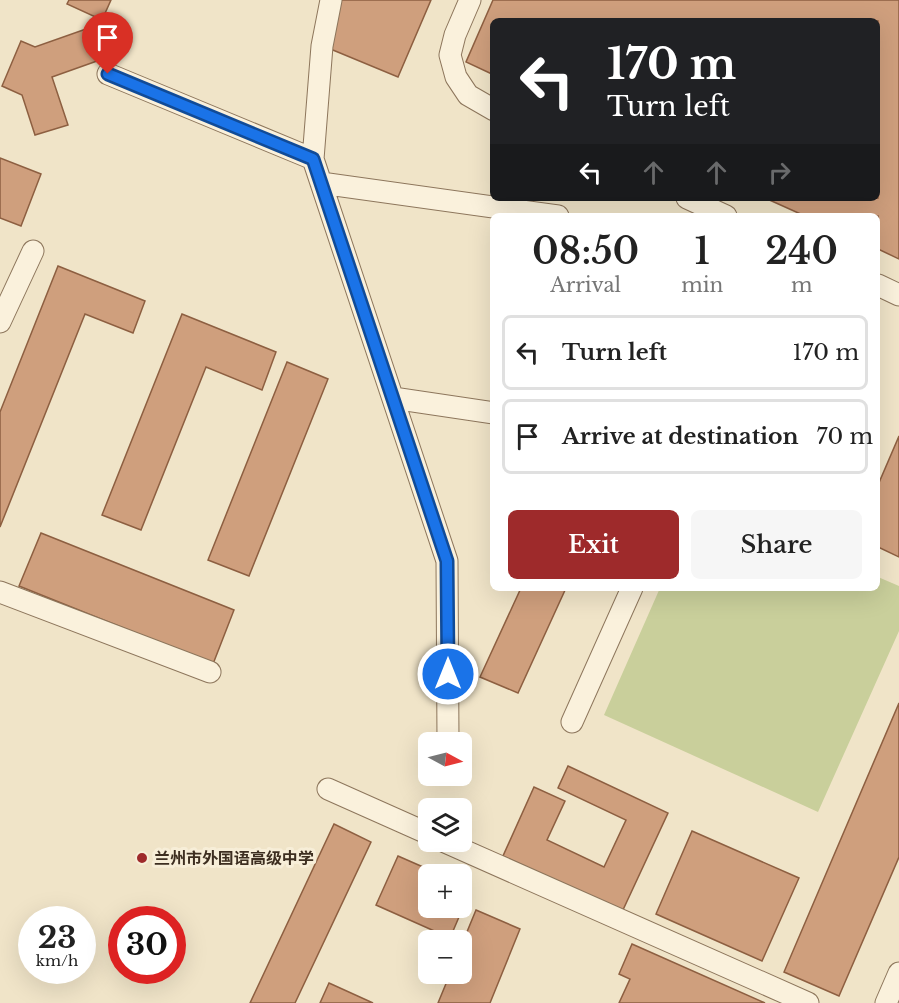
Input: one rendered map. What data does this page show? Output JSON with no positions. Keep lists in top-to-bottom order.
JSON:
{
  "places": ["兰州市外国语高级中学"],
  "north": "right",
  "page": {
    "turn": ["170 m", "Turn left"],
    "eta": [
      "08:50",
      "Arrival",
      "1",
      "min",
      "240",
      "m"
    ],
    "list": [
      {
        "name": "Turn left",
        "value": "170 m"
      },
      {
        "name": "Arrive at destination",
        "value": "70 m"
      }
    ],
    "buttons": ["Exit", "Share"],
    "map_buttons": ["+", "−"],
    "speed": "23 km/h",
    "limit": "30"
  }
}
